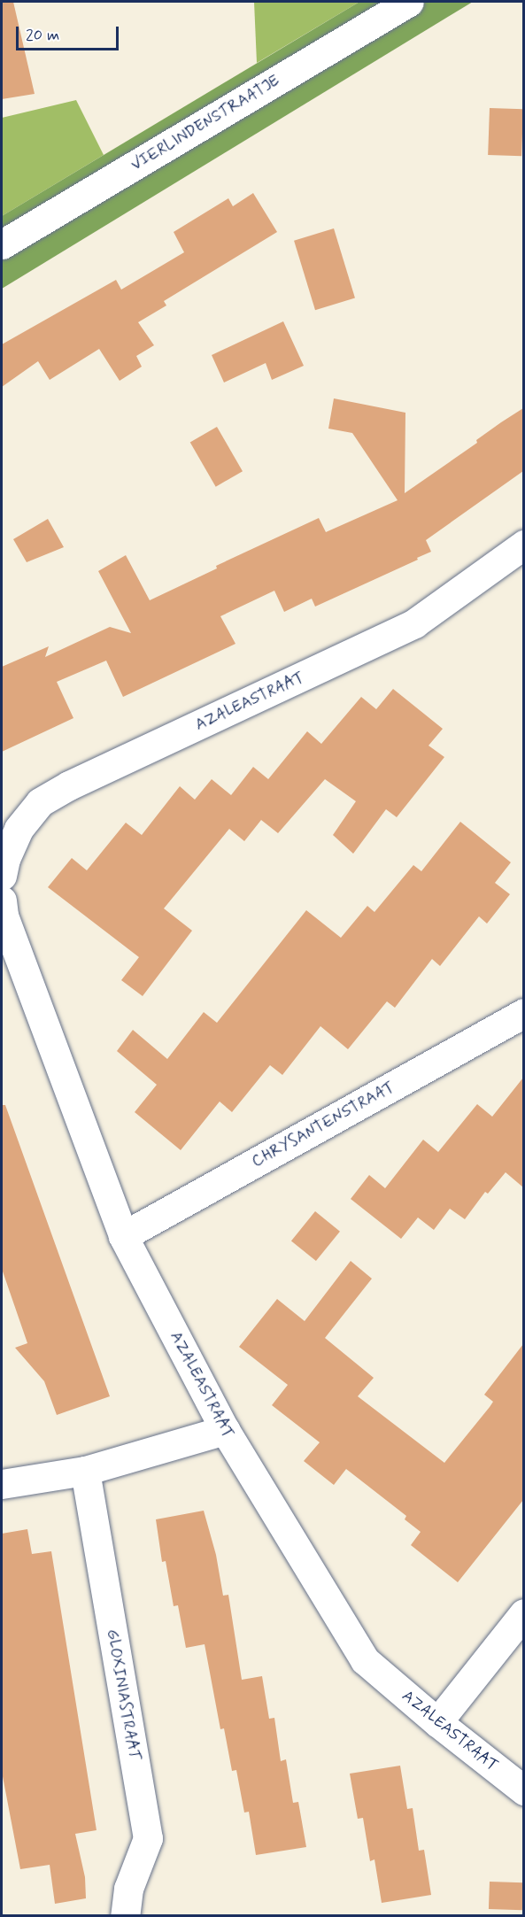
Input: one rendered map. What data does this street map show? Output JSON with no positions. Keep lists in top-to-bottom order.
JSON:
{
  "streets": {
    "street": [
      "VIERLINDENSTRAATJE",
      "AZALEASTRAAT",
      "CHRYSANTENSTRAAT",
      "GLOXINIASTRAAT"
    ]
  },
  "crossings": [
    ["AZALEASTRAAT", "CHRYSANTENSTRAAT"]
  ],
  "scale_bar": "20 m"
}
